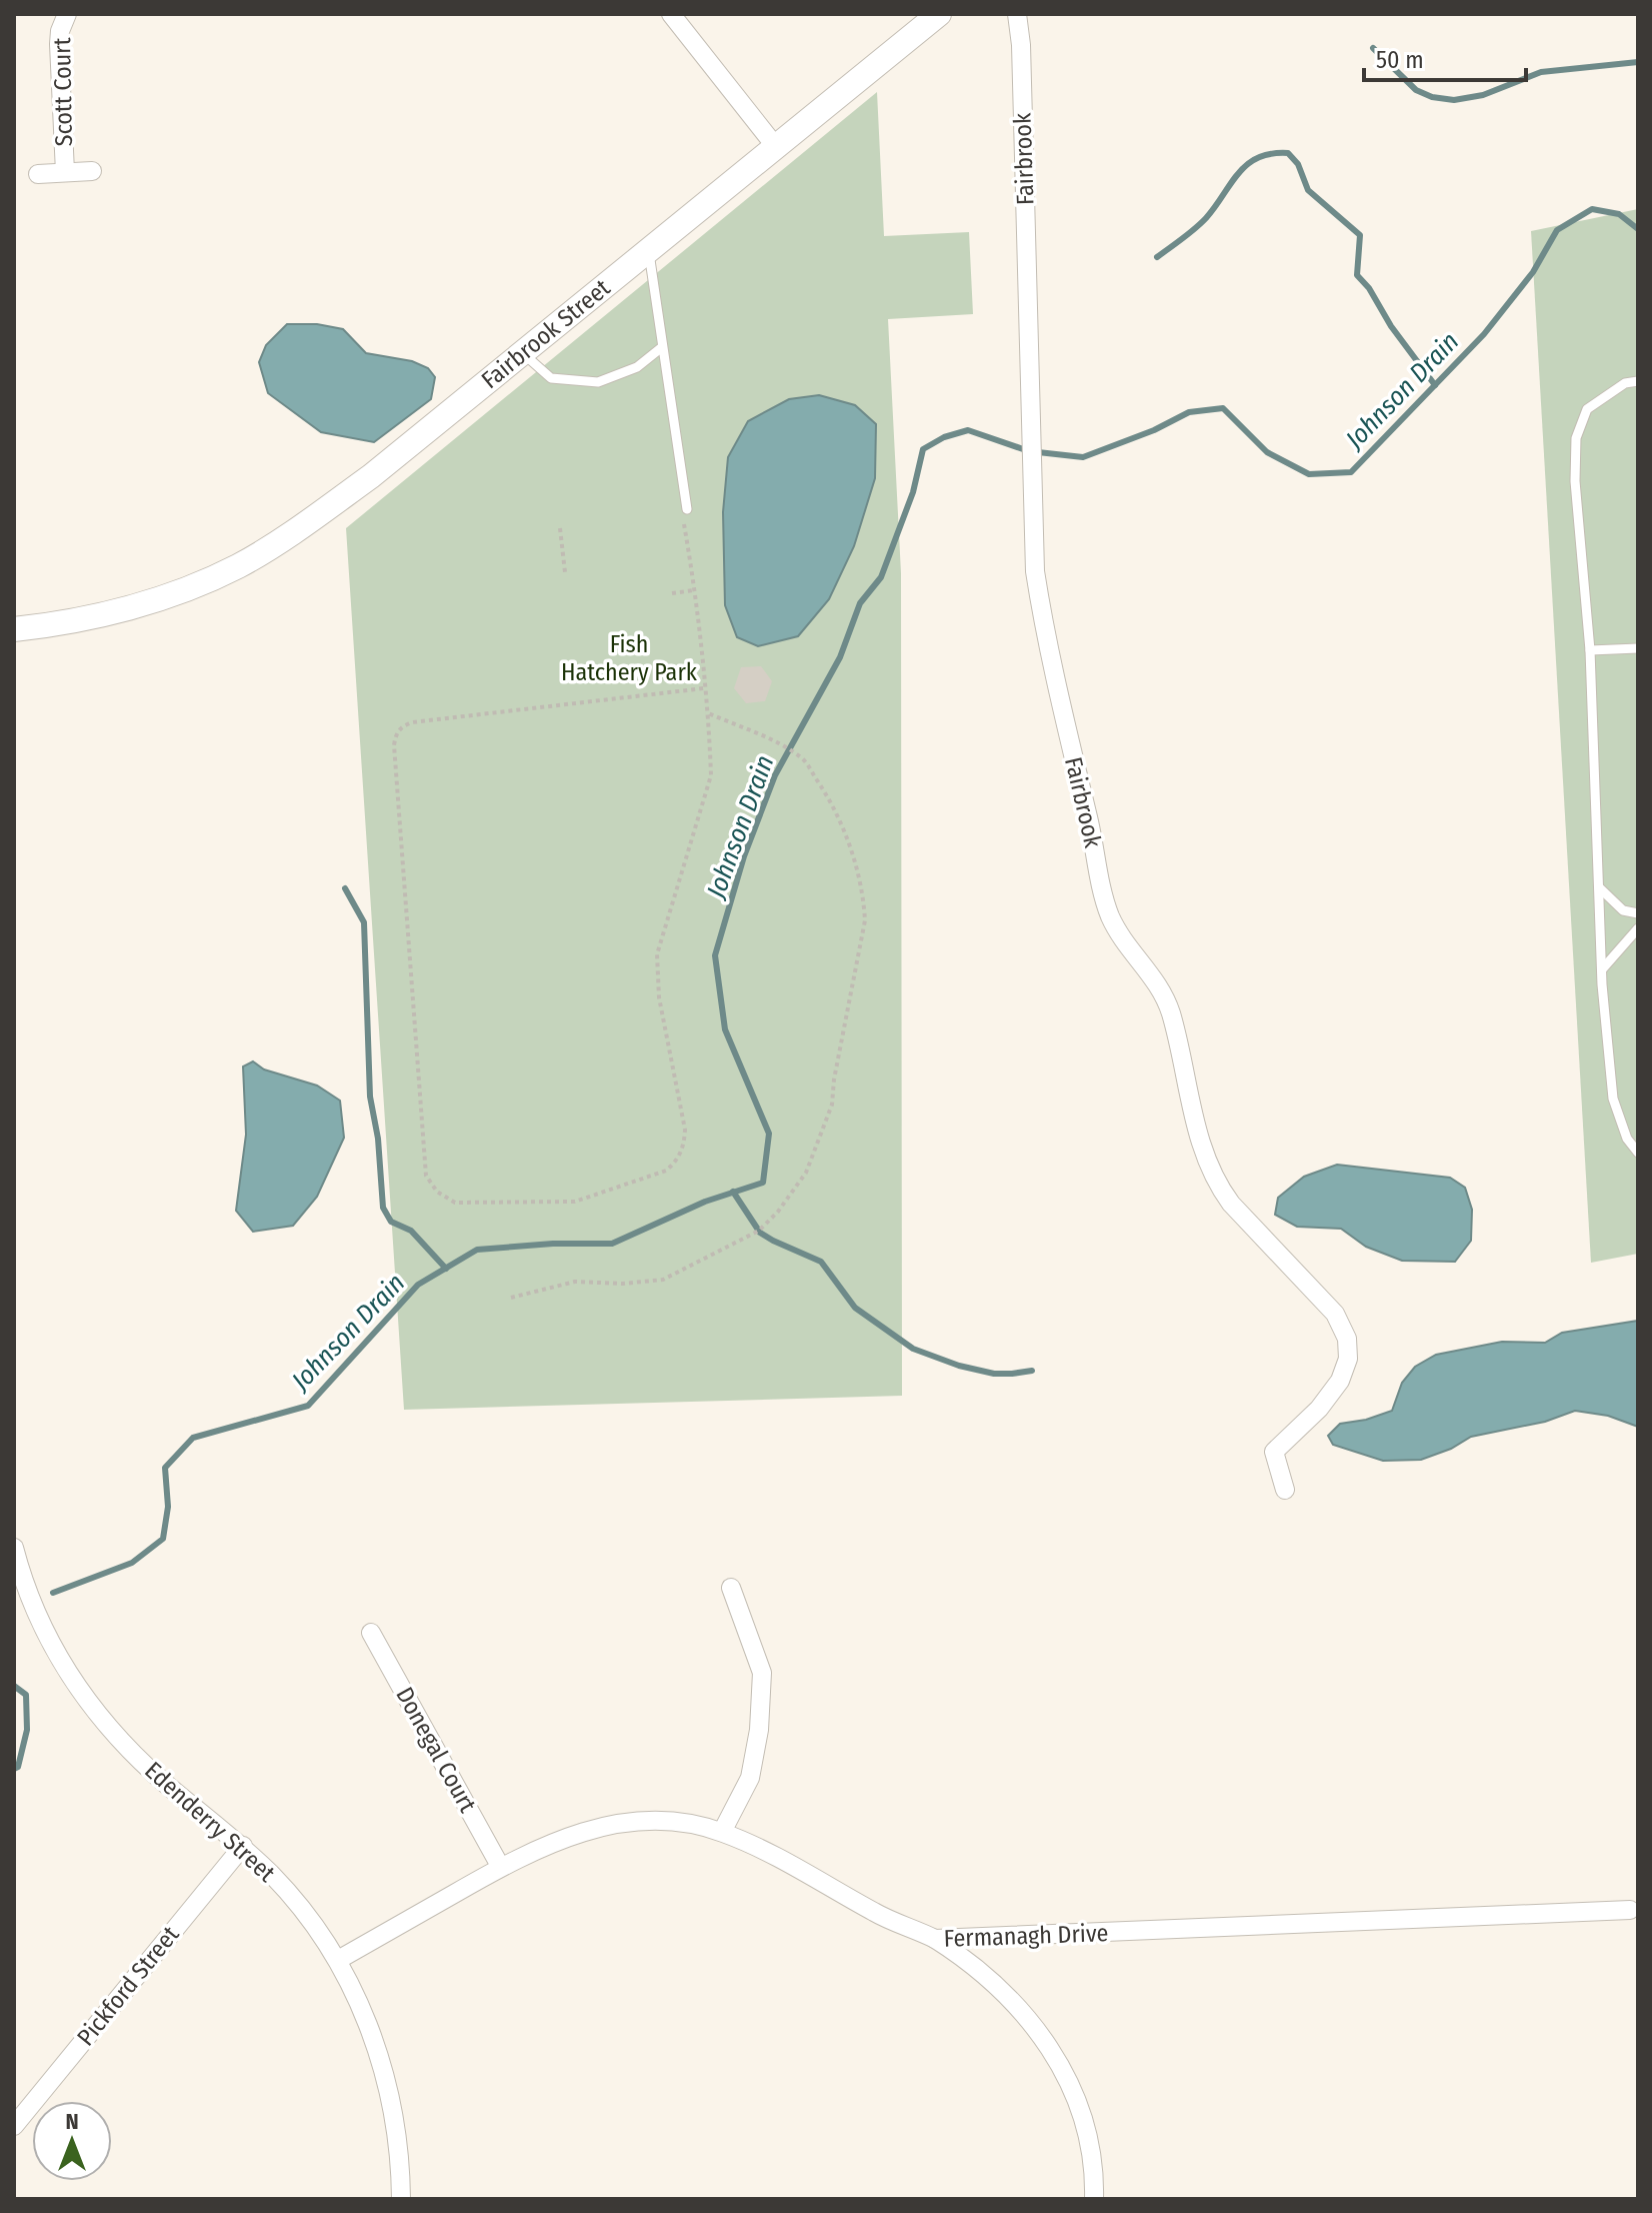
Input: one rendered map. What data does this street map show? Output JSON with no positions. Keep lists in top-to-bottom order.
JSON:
{
  "streets": {
    "street": [
      "Scott Court",
      "Fairbrook",
      "Fairbrook Street",
      "Donegal Court",
      "Edenderry Street",
      "Fermanagh Drive",
      "Pickford Street"
    ]
  },
  "crossings": [
    ["Donegal Court", "Fermanagh Drive"],
    ["Edenderry Street", "Fermanagh Drive"],
    ["Edenderry Street", "Pickford Street"]
  ],
  "water": ["Johnson Drain"],
  "parks": ["Fish Hatchery Park"],
  "scale_bar": "50 m",
  "north": "top"
}
